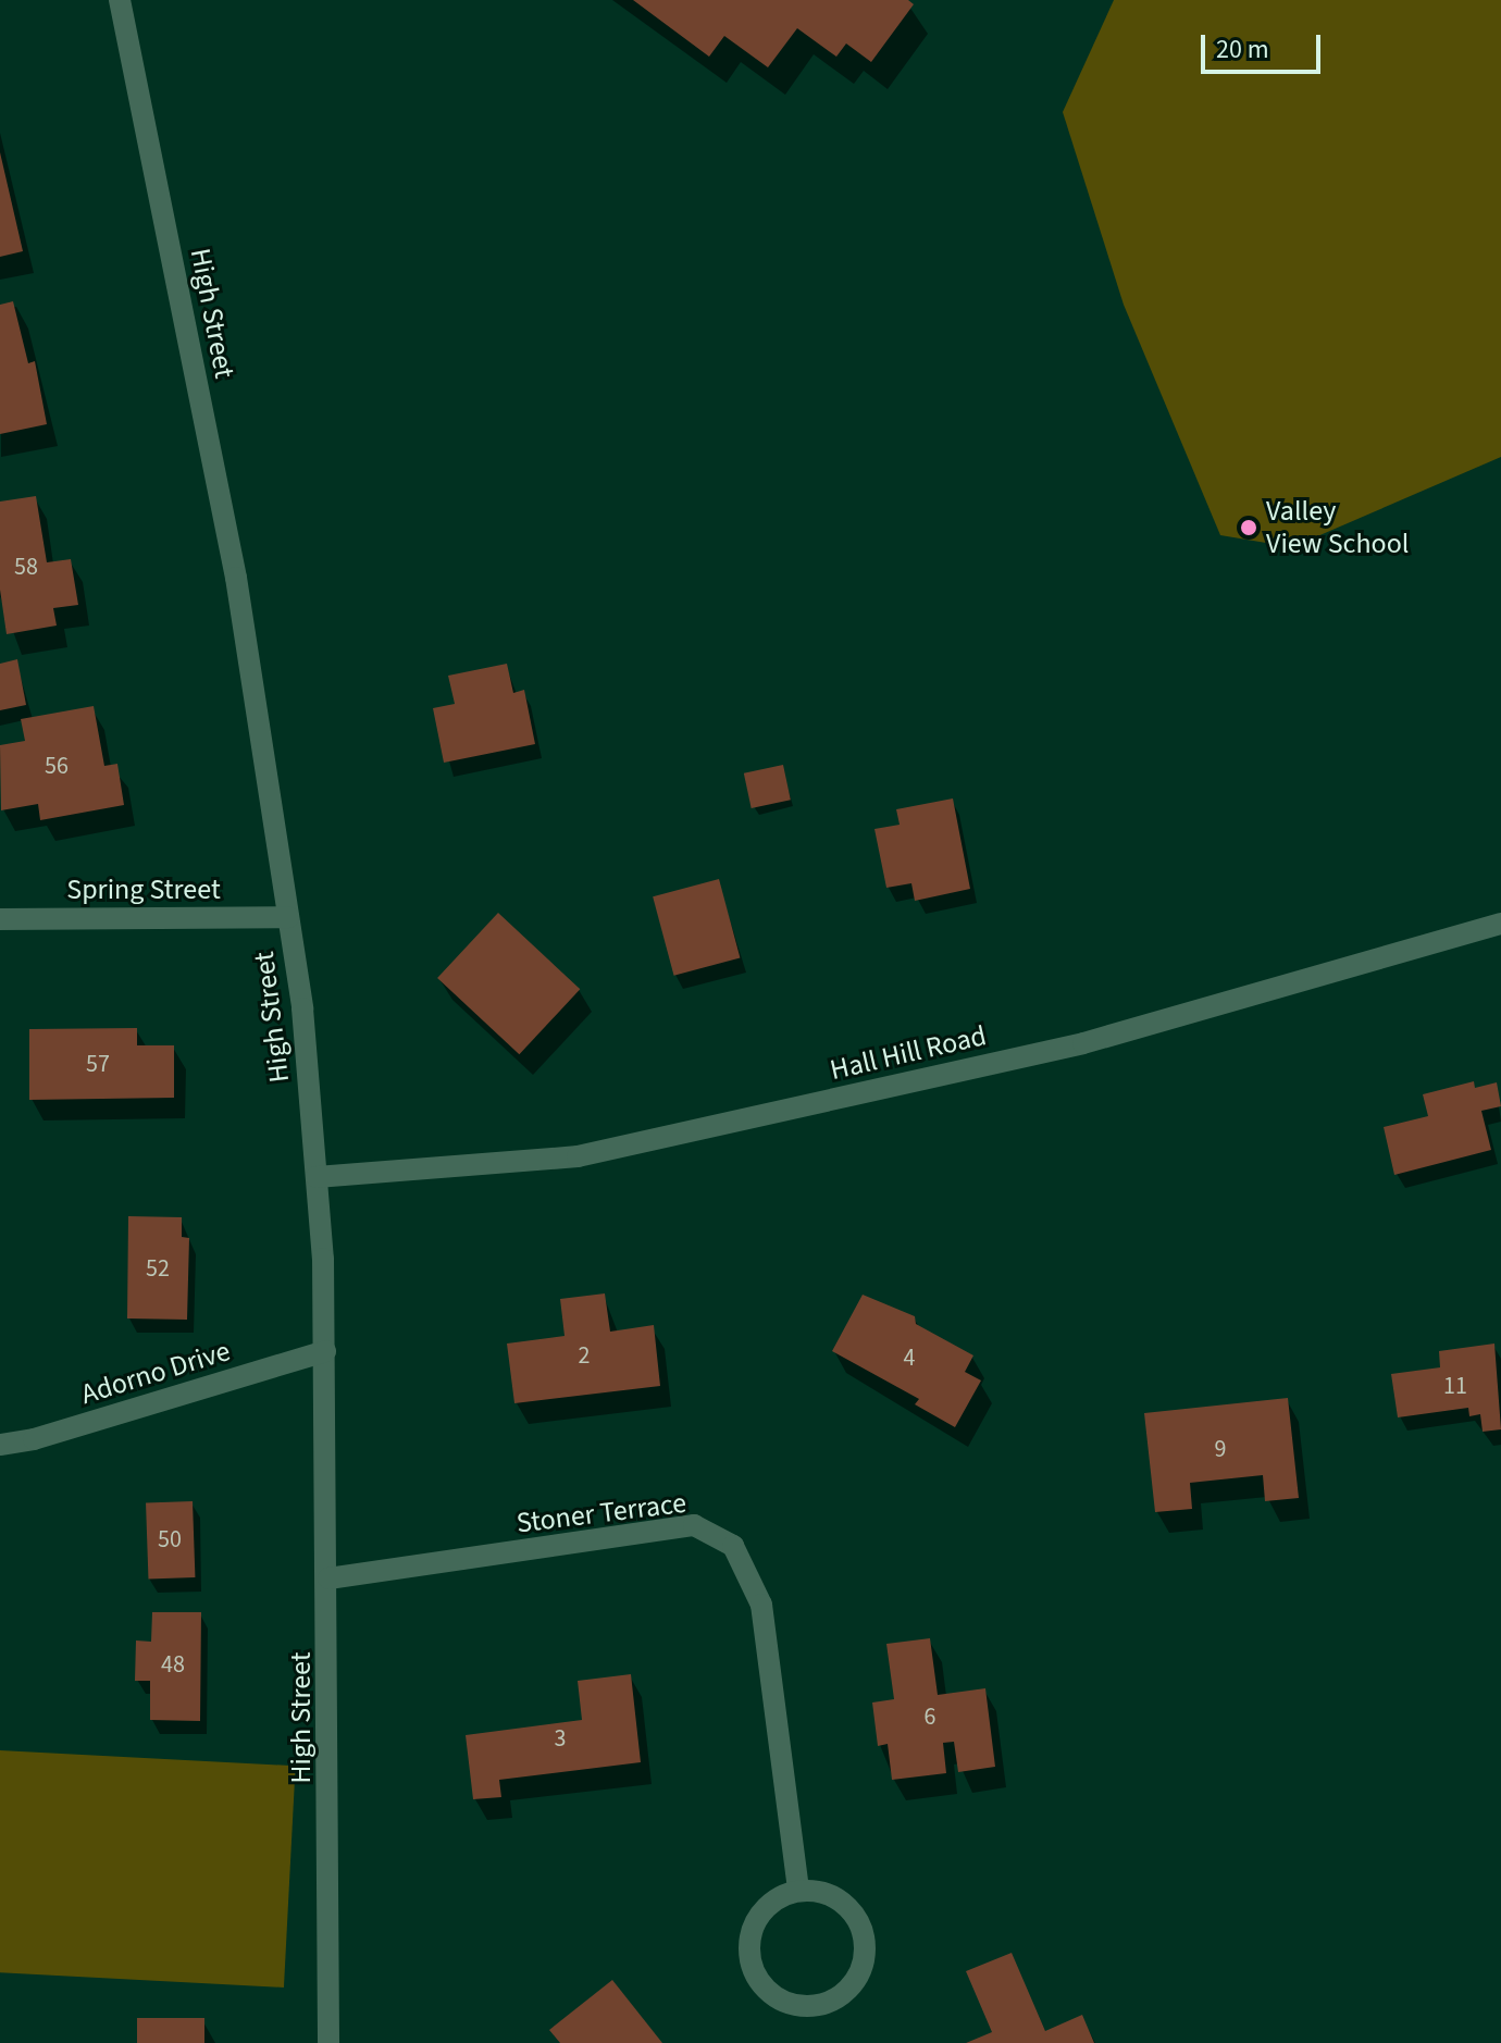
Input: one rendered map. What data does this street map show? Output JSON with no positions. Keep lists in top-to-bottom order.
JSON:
{
  "streets": {
    "street": [
      "High Street",
      "Spring Street",
      "Hall Hill Road",
      "Adorno Drive",
      "Stoner Terrace"
    ]
  },
  "crossings": [
    ["High Street", "Spring Street"],
    ["High Street", "Hall Hill Road"],
    ["High Street", "Adorno Drive"],
    ["High Street", "Stoner Terrace"]
  ],
  "places": ["Valley View School"],
  "house_numbers": [
    "58",
    "56",
    "57",
    "52",
    "2",
    "4",
    "11",
    "9",
    "50",
    "48",
    "6",
    "3"
  ],
  "scale_bar": "20 m"
}
